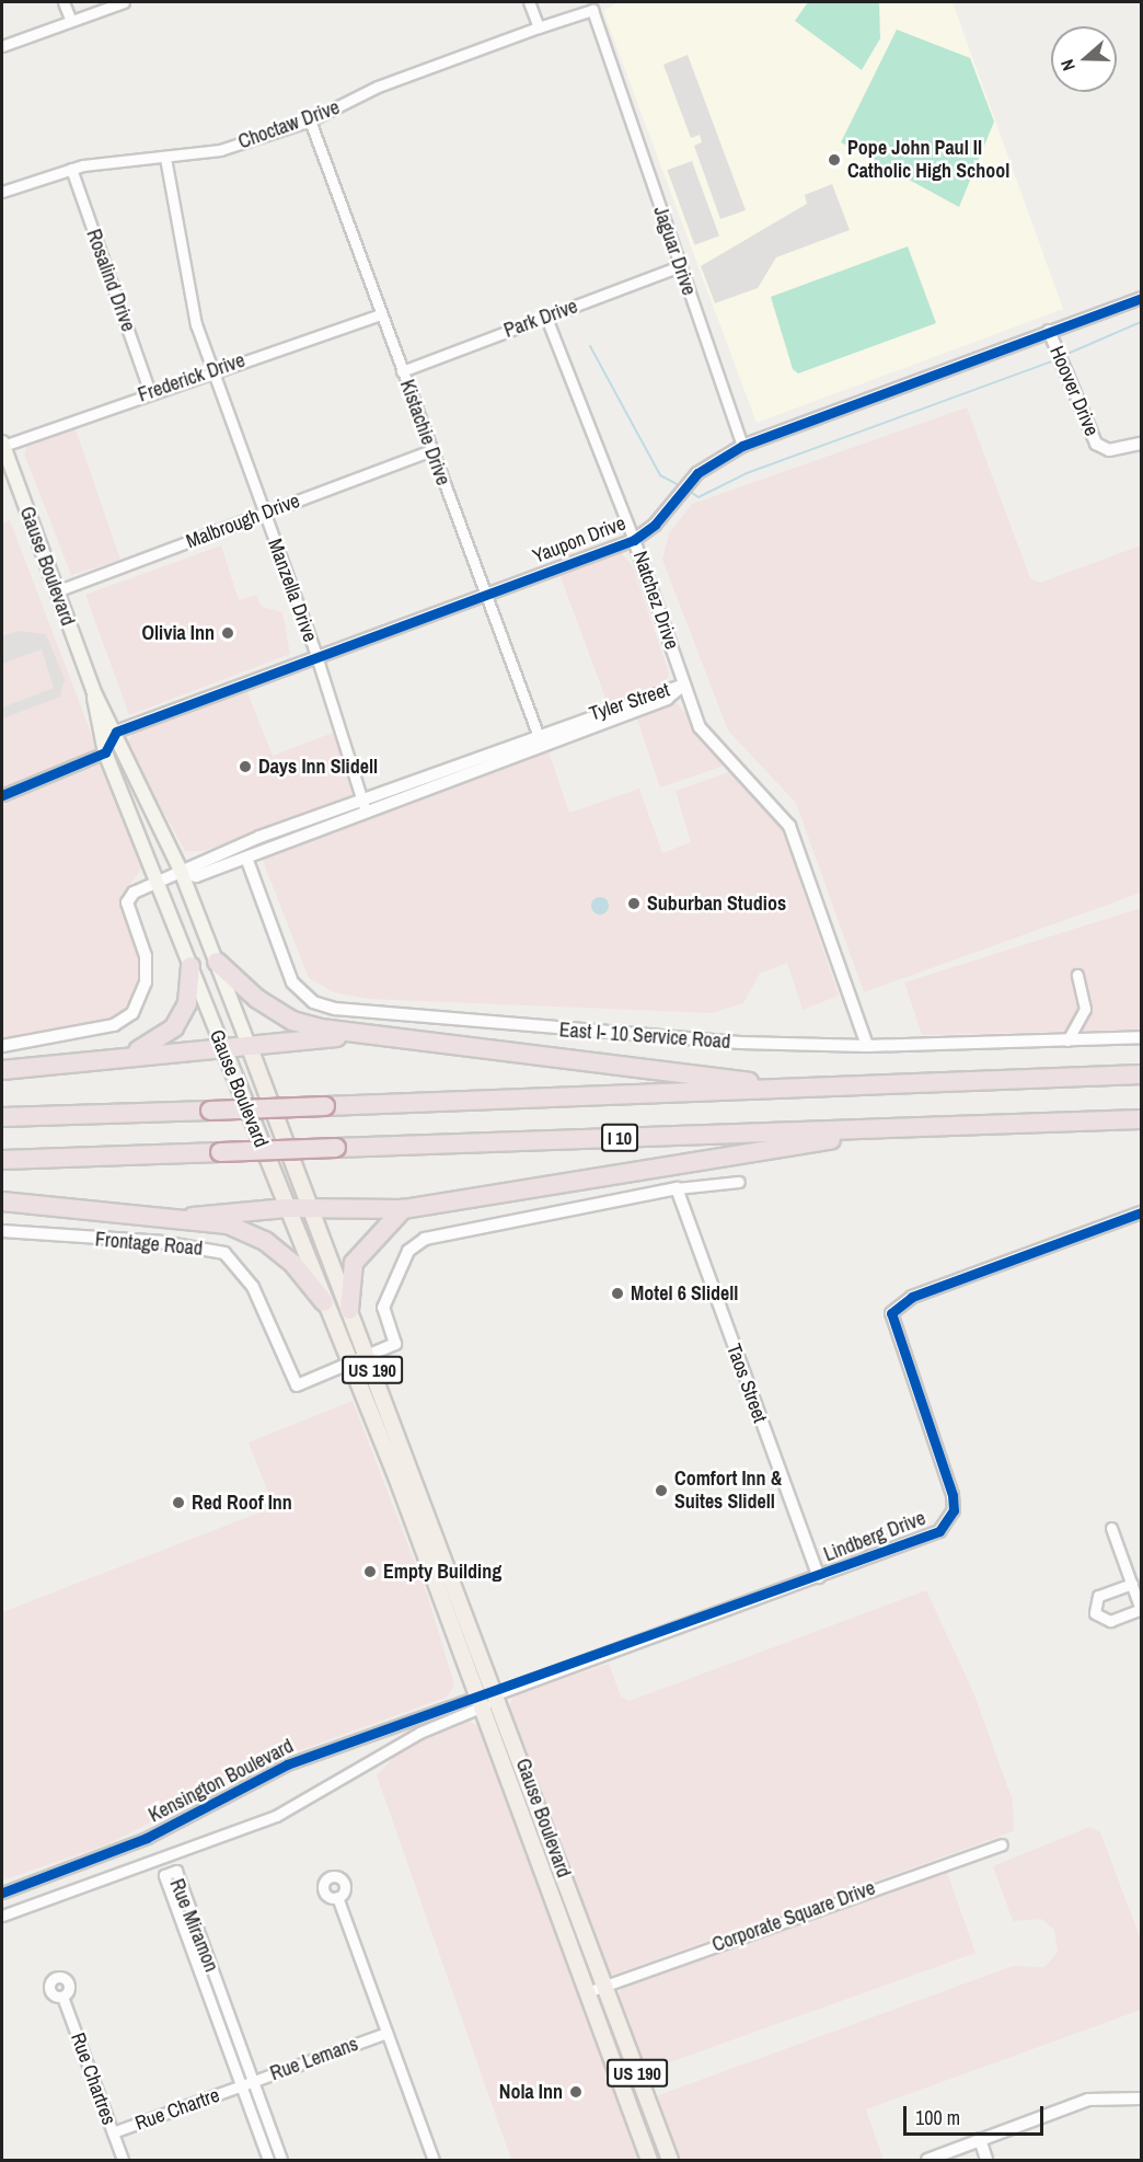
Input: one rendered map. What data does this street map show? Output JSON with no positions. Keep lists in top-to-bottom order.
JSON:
{
  "streets": {
    "highway": ["I 10"],
    "main road": ["Gause Boulevard", "US 190"],
    "street": [
      "Choctaw Drive",
      "Jaguar Drive",
      "Rosalind Drive",
      "Park Drive",
      "Frederick Drive",
      "Hoover Drive",
      "Kistachie Drive",
      "Malbrough Drive",
      "Yaupon Drive",
      "Manzella Drive",
      "Natchez Drive",
      "Tyler Street",
      "East I- 10 Service Road",
      "Frontage Road",
      "Taos Street",
      "Lindberg Drive",
      "Kensington Boulevard",
      "Corporate Square Drive",
      "Rue Miramon",
      "Rue Lemans",
      "Rue Chartres",
      "Rue Chartre"
    ]
  },
  "crossings": [
    ["Choctaw Drive", "Jaguar Drive"],
    ["Choctaw Drive", "Rosalind Drive"],
    ["Choctaw Drive", "Kistachie Drive"],
    ["Choctaw Drive", "Manzella Drive"],
    ["Jaguar Drive", "Park Drive"],
    ["Jaguar Drive", "Yaupon Drive"],
    ["Rosalind Drive", "Frederick Drive"],
    ["Park Drive", "Kistachie Drive"],
    ["Park Drive", "Natchez Drive"],
    ["Frederick Drive", "Kistachie Drive"],
    ["Frederick Drive", "Gause Boulevard"],
    ["Frederick Drive", "Manzella Drive"],
    ["Hoover Drive", "Yaupon Drive"],
    ["Kistachie Drive", "Malbrough Drive"],
    ["Kistachie Drive", "Yaupon Drive"],
    ["Kistachie Drive", "Tyler Street"],
    ["Malbrough Drive", "Gause Boulevard"],
    ["Malbrough Drive", "Manzella Drive"],
    ["Yaupon Drive", "Gause Boulevard"],
    ["Yaupon Drive", "Manzella Drive"],
    ["Yaupon Drive", "Natchez Drive"],
    ["Gause Boulevard", "Tyler Street"],
    ["Gause Boulevard", "Frontage Road"],
    ["Gause Boulevard", "Lindberg Drive"],
    ["Gause Boulevard", "Kensington Boulevard"],
    ["Gause Boulevard", "Corporate Square Drive"],
    ["Manzella Drive", "Tyler Street"],
    ["Natchez Drive", "Tyler Street"],
    ["Natchez Drive", "East I- 10 Service Road"],
    ["Tyler Street", "East I- 10 Service Road"],
    ["Frontage Road", "Taos Street"],
    ["Taos Street", "Lindberg Drive"],
    ["Lindberg Drive", "Kensington Boulevard"],
    ["Rue Miramon", "Rue Lemans"],
    ["Rue Miramon", "Rue Chartre"],
    ["Rue Lemans", "Rue Chartre"],
    ["Rue Chartres", "Rue Chartre"]
  ],
  "places": [
    "Pope John Paul II Catholic High School",
    "Olivia Inn",
    "Days Inn Slidell",
    "Suburban Studios",
    "Motel 6 Slidell",
    "Comfort Inn & Suites Slidell",
    "Red Roof Inn",
    "Empty Building",
    "Nola Inn"
  ],
  "scale_bar": "100 m",
  "north": "left"
}
